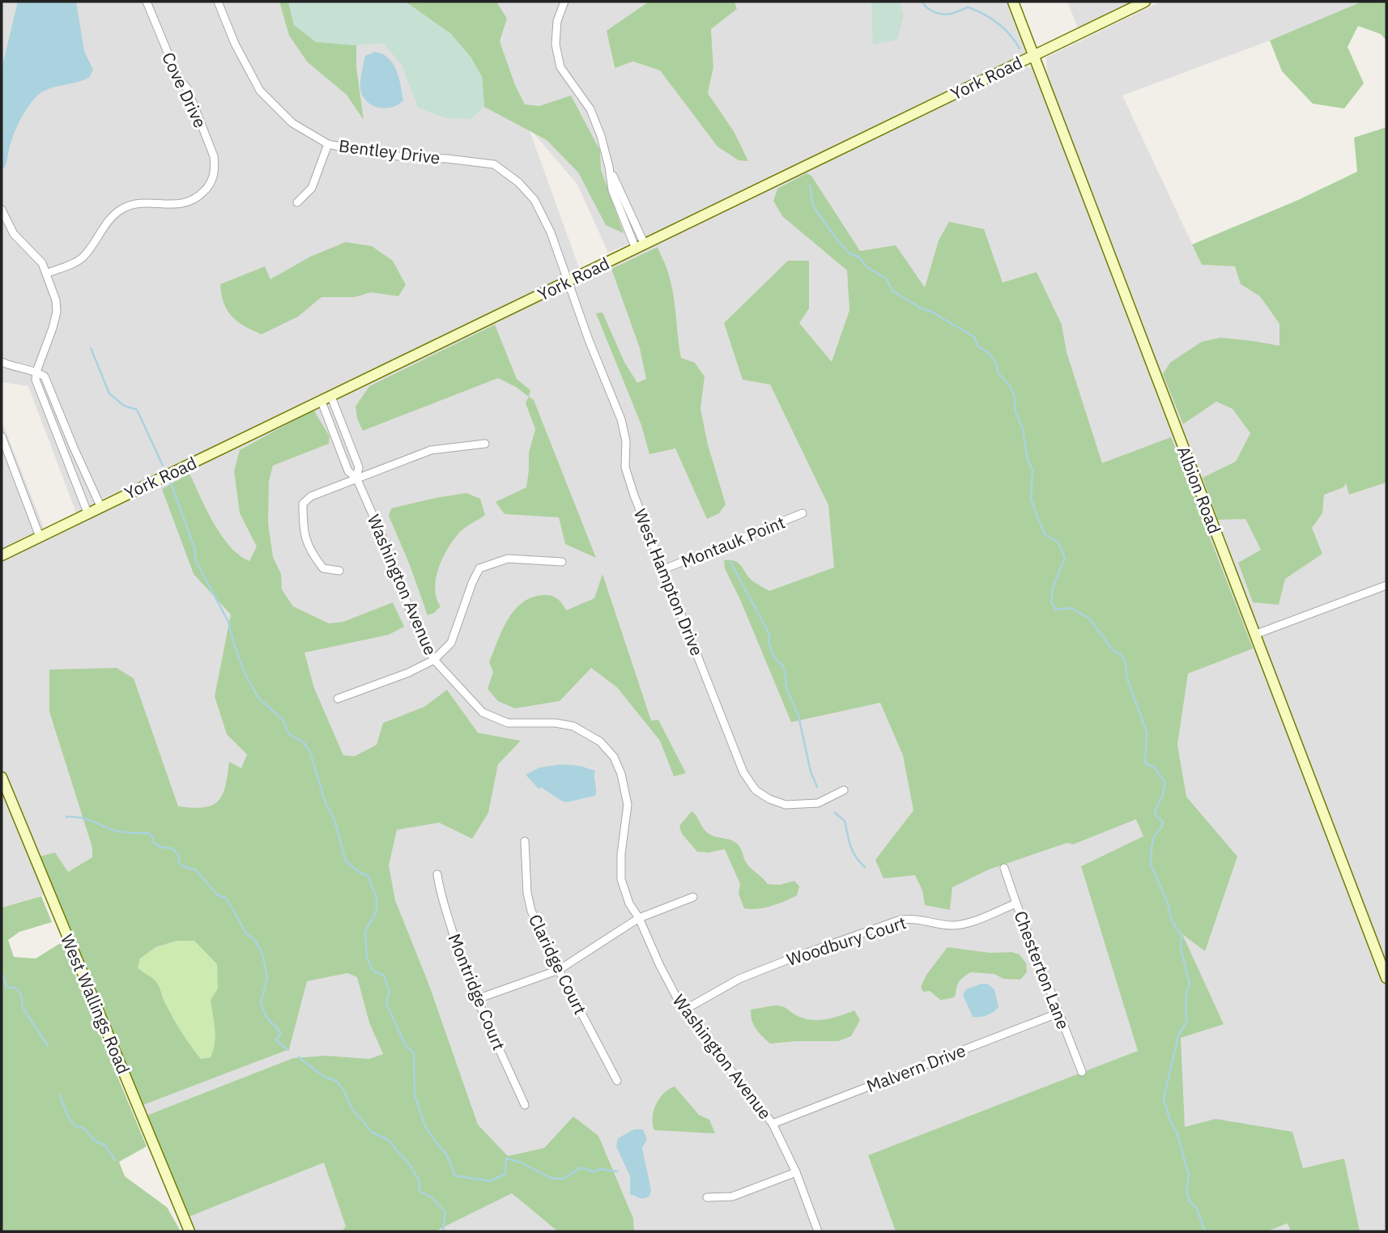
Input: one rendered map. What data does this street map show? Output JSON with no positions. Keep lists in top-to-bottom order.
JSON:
{
  "streets": {
    "street": [
      "York Road",
      "Cove Drive",
      "Bentley Drive",
      "Albion Road",
      "Montauk Point",
      "West Hampton Drive",
      "Washington Avenue",
      "Woodbury Court",
      "Claridge Court",
      "Chesterton Lane",
      "Montridge Court",
      "West Wallings Road",
      "Malvern Drive"
    ]
  },
  "crossings": [
    ["York Road", "Bentley Drive"],
    ["York Road", "Albion Road"],
    ["York Road", "West Hampton Drive"],
    ["York Road", "Washington Avenue"],
    ["Bentley Drive", "West Hampton Drive"],
    ["Montauk Point", "West Hampton Drive"],
    ["Washington Avenue", "Woodbury Court"],
    ["Washington Avenue", "Malvern Drive"],
    ["Woodbury Court", "Chesterton Lane"],
    ["Chesterton Lane", "Malvern Drive"]
  ]
}
